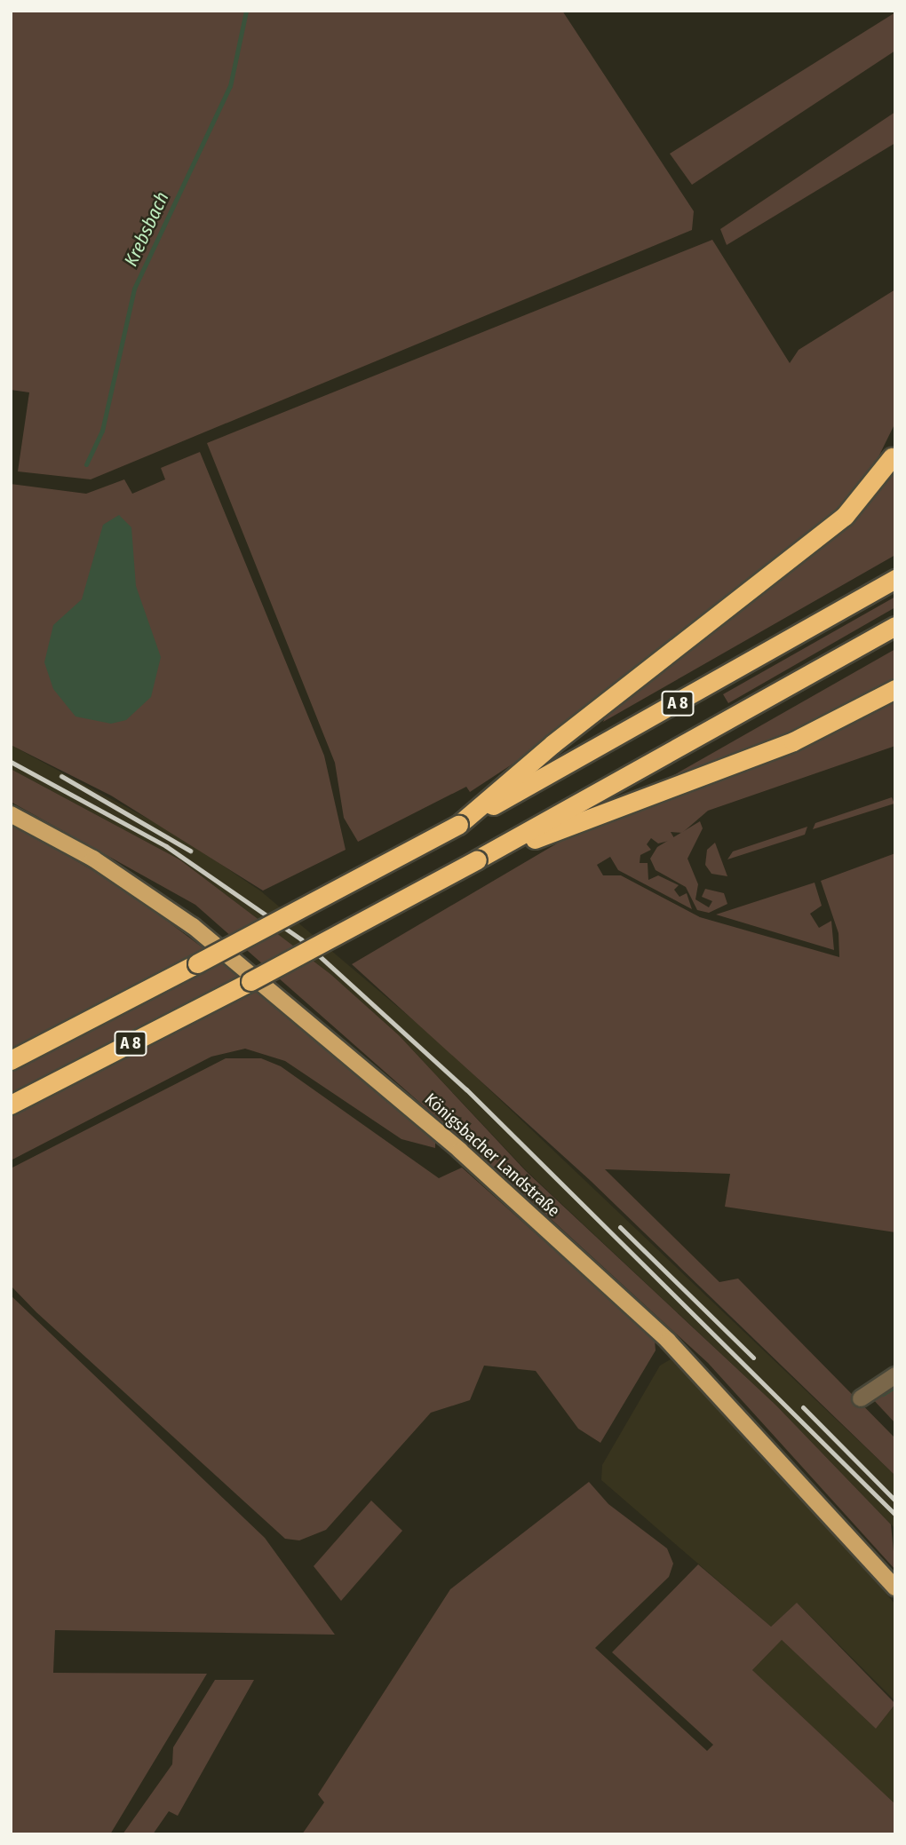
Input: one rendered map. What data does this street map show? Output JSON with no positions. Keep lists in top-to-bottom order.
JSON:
{
  "streets": {
    "highway": ["A 8"],
    "main road": ["Königsbacher Landstraße"]
  },
  "water": ["Krebsbach"]
}
